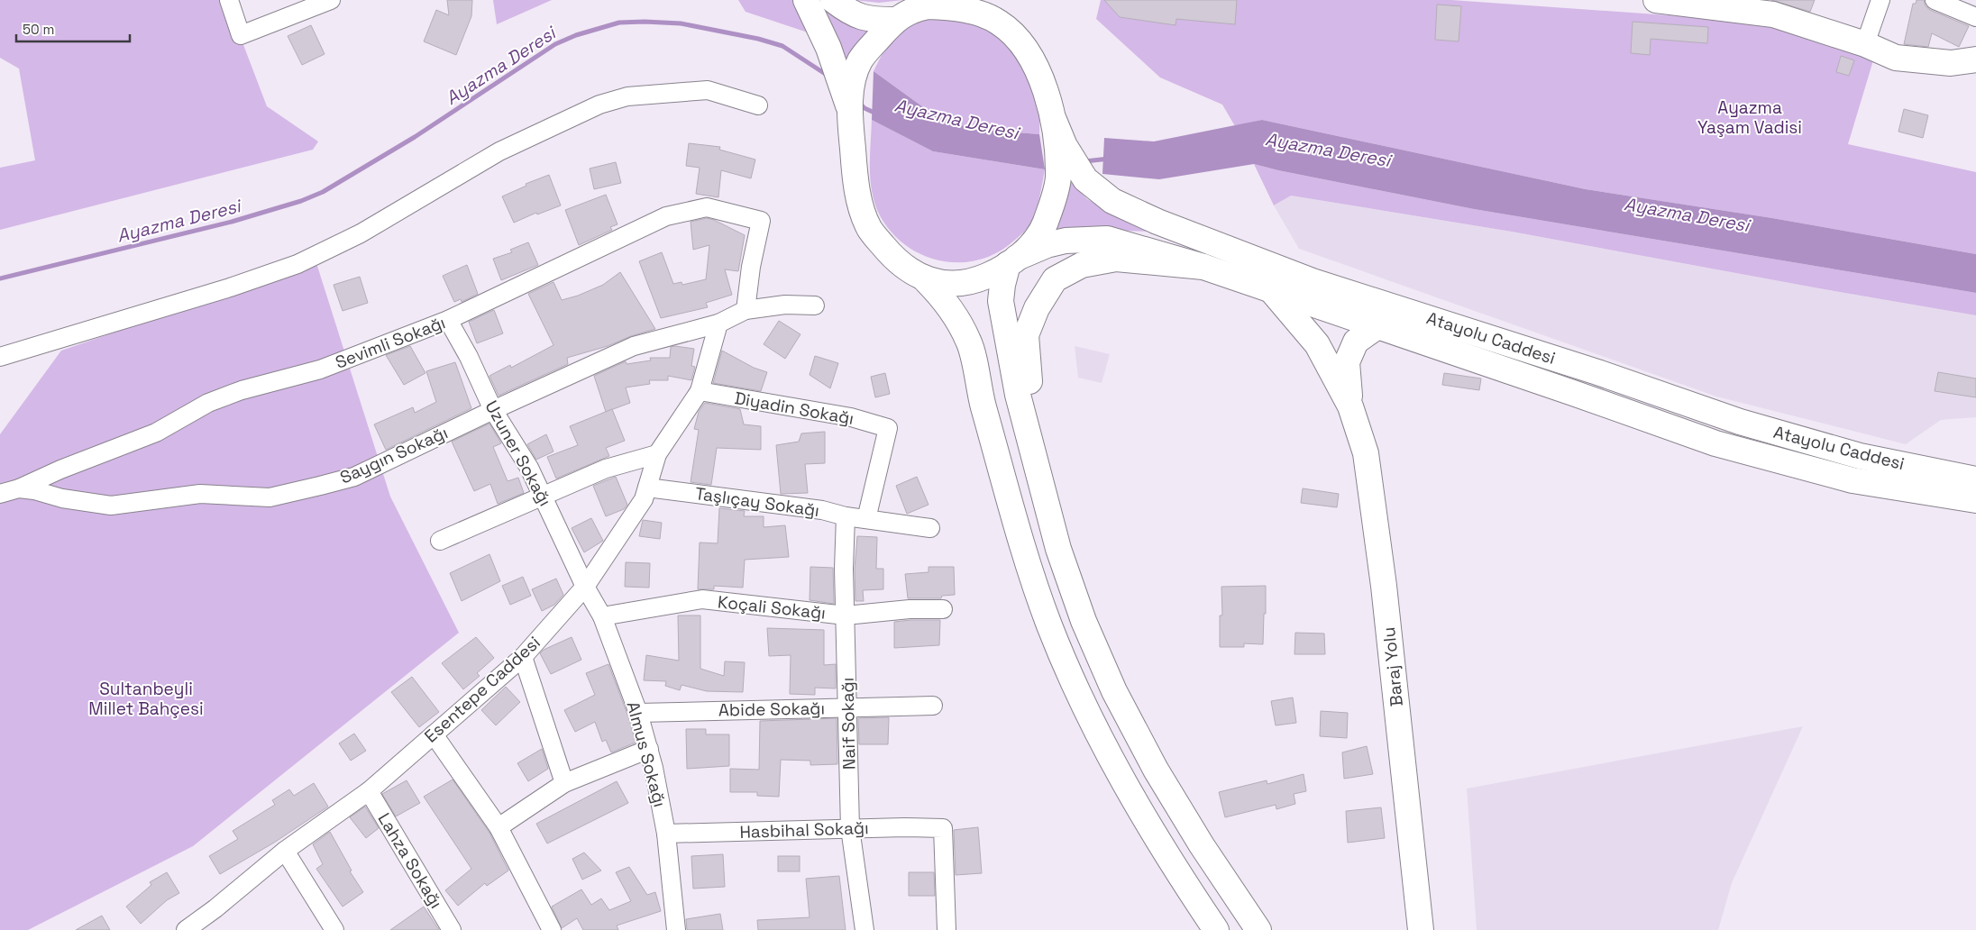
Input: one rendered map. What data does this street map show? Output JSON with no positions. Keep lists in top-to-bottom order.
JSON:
{
  "streets": {
    "main road": ["Atayolu Caddesi", "Baraj Yolu"],
    "street": [
      "Sevimli Sokağı",
      "Diyadin Sokağı",
      "Uzuner Sokağı",
      "Saygın Sokağı",
      "Taşlıçay Sokağı",
      "Koçali Sokağı",
      "Esentepe Caddesi",
      "Abide Sokağı",
      "Naif Sokağı",
      "Almus Sokağı",
      "Hasbihal Sokağı",
      "Lahza Sokağı"
    ]
  },
  "crossings": [
    ["Atayolu Caddesi", "Baraj Yolu"],
    ["Sevimli Sokağı", "Uzuner Sokağı"],
    ["Sevimli Sokağı", "Saygın Sokağı"],
    ["Diyadin Sokağı", "Taşlıçay Sokağı"],
    ["Diyadin Sokağı", "Esentepe Caddesi"],
    ["Uzuner Sokağı", "Saygın Sokağı"],
    ["Uzuner Sokağı", "Esentepe Caddesi"],
    ["Uzuner Sokağı", "Almus Sokağı"],
    ["Saygın Sokağı", "Esentepe Caddesi"],
    ["Taşlıçay Sokağı", "Esentepe Caddesi"],
    ["Taşlıçay Sokağı", "Naif Sokağı"],
    ["Koçali Sokağı", "Naif Sokağı"],
    ["Koçali Sokağı", "Almus Sokağı"],
    ["Esentepe Caddesi", "Almus Sokağı"],
    ["Esentepe Caddesi", "Lahza Sokağı"],
    ["Abide Sokağı", "Naif Sokağı"],
    ["Abide Sokağı", "Almus Sokağı"],
    ["Naif Sokağı", "Hasbihal Sokağı"],
    ["Almus Sokağı", "Hasbihal Sokağı"]
  ],
  "water": ["Ayazma Deresi"],
  "parks": ["Ayazma Yaşam Vadisi", "Sultanbeyli Millet Bahçesi"],
  "scale_bar": "50 m"
}
